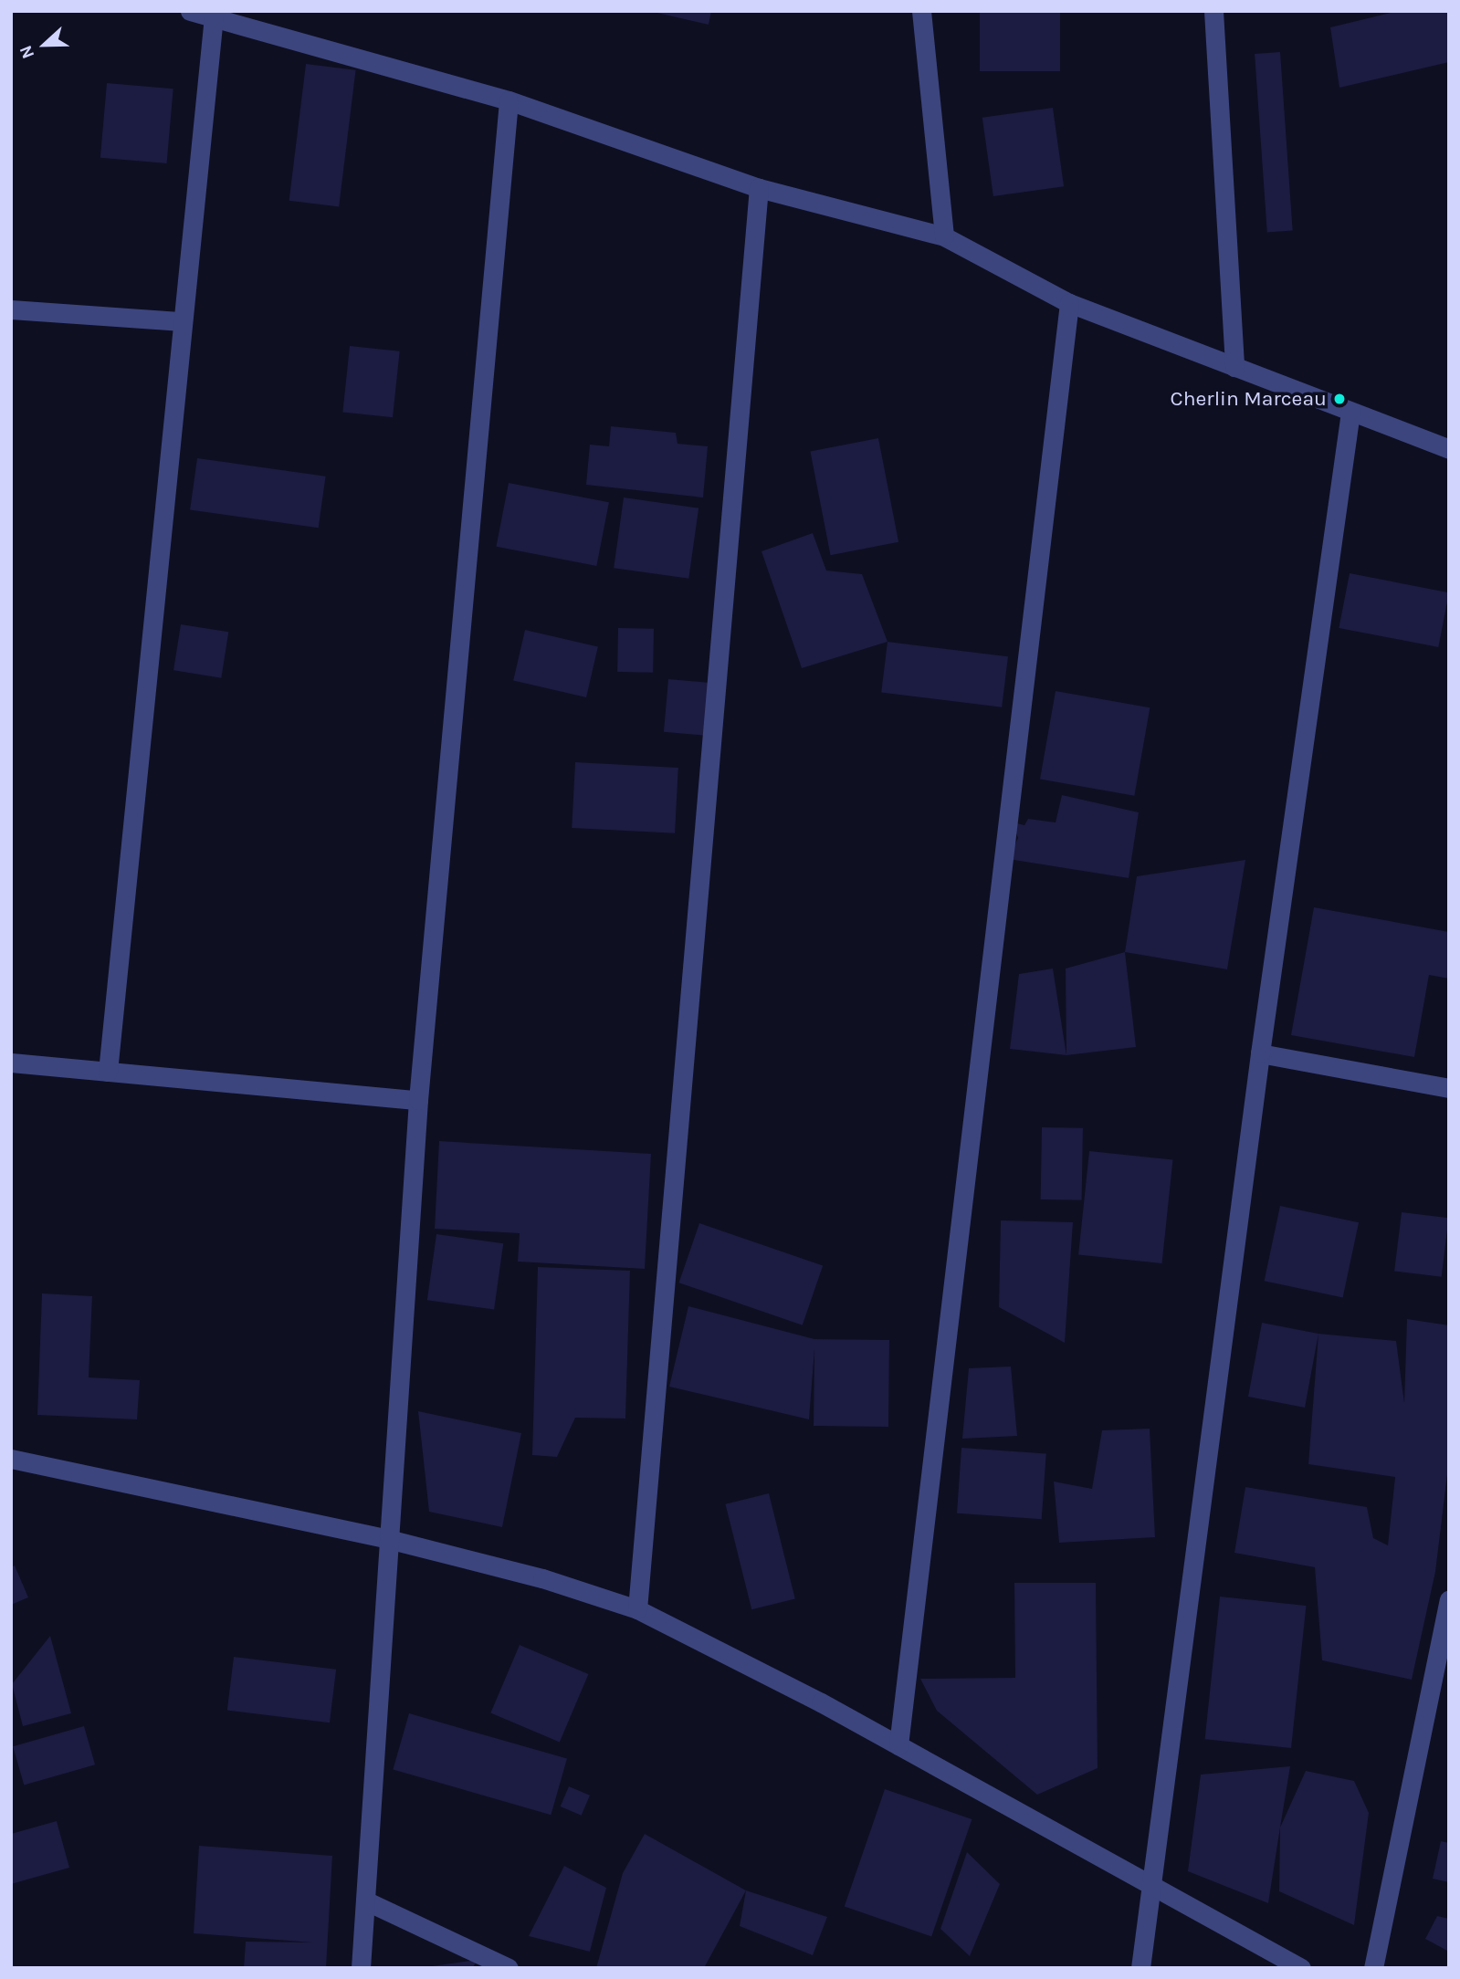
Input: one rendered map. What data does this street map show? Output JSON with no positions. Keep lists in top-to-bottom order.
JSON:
{
  "places": ["Cherlin Marceau"],
  "north": "left"
}
